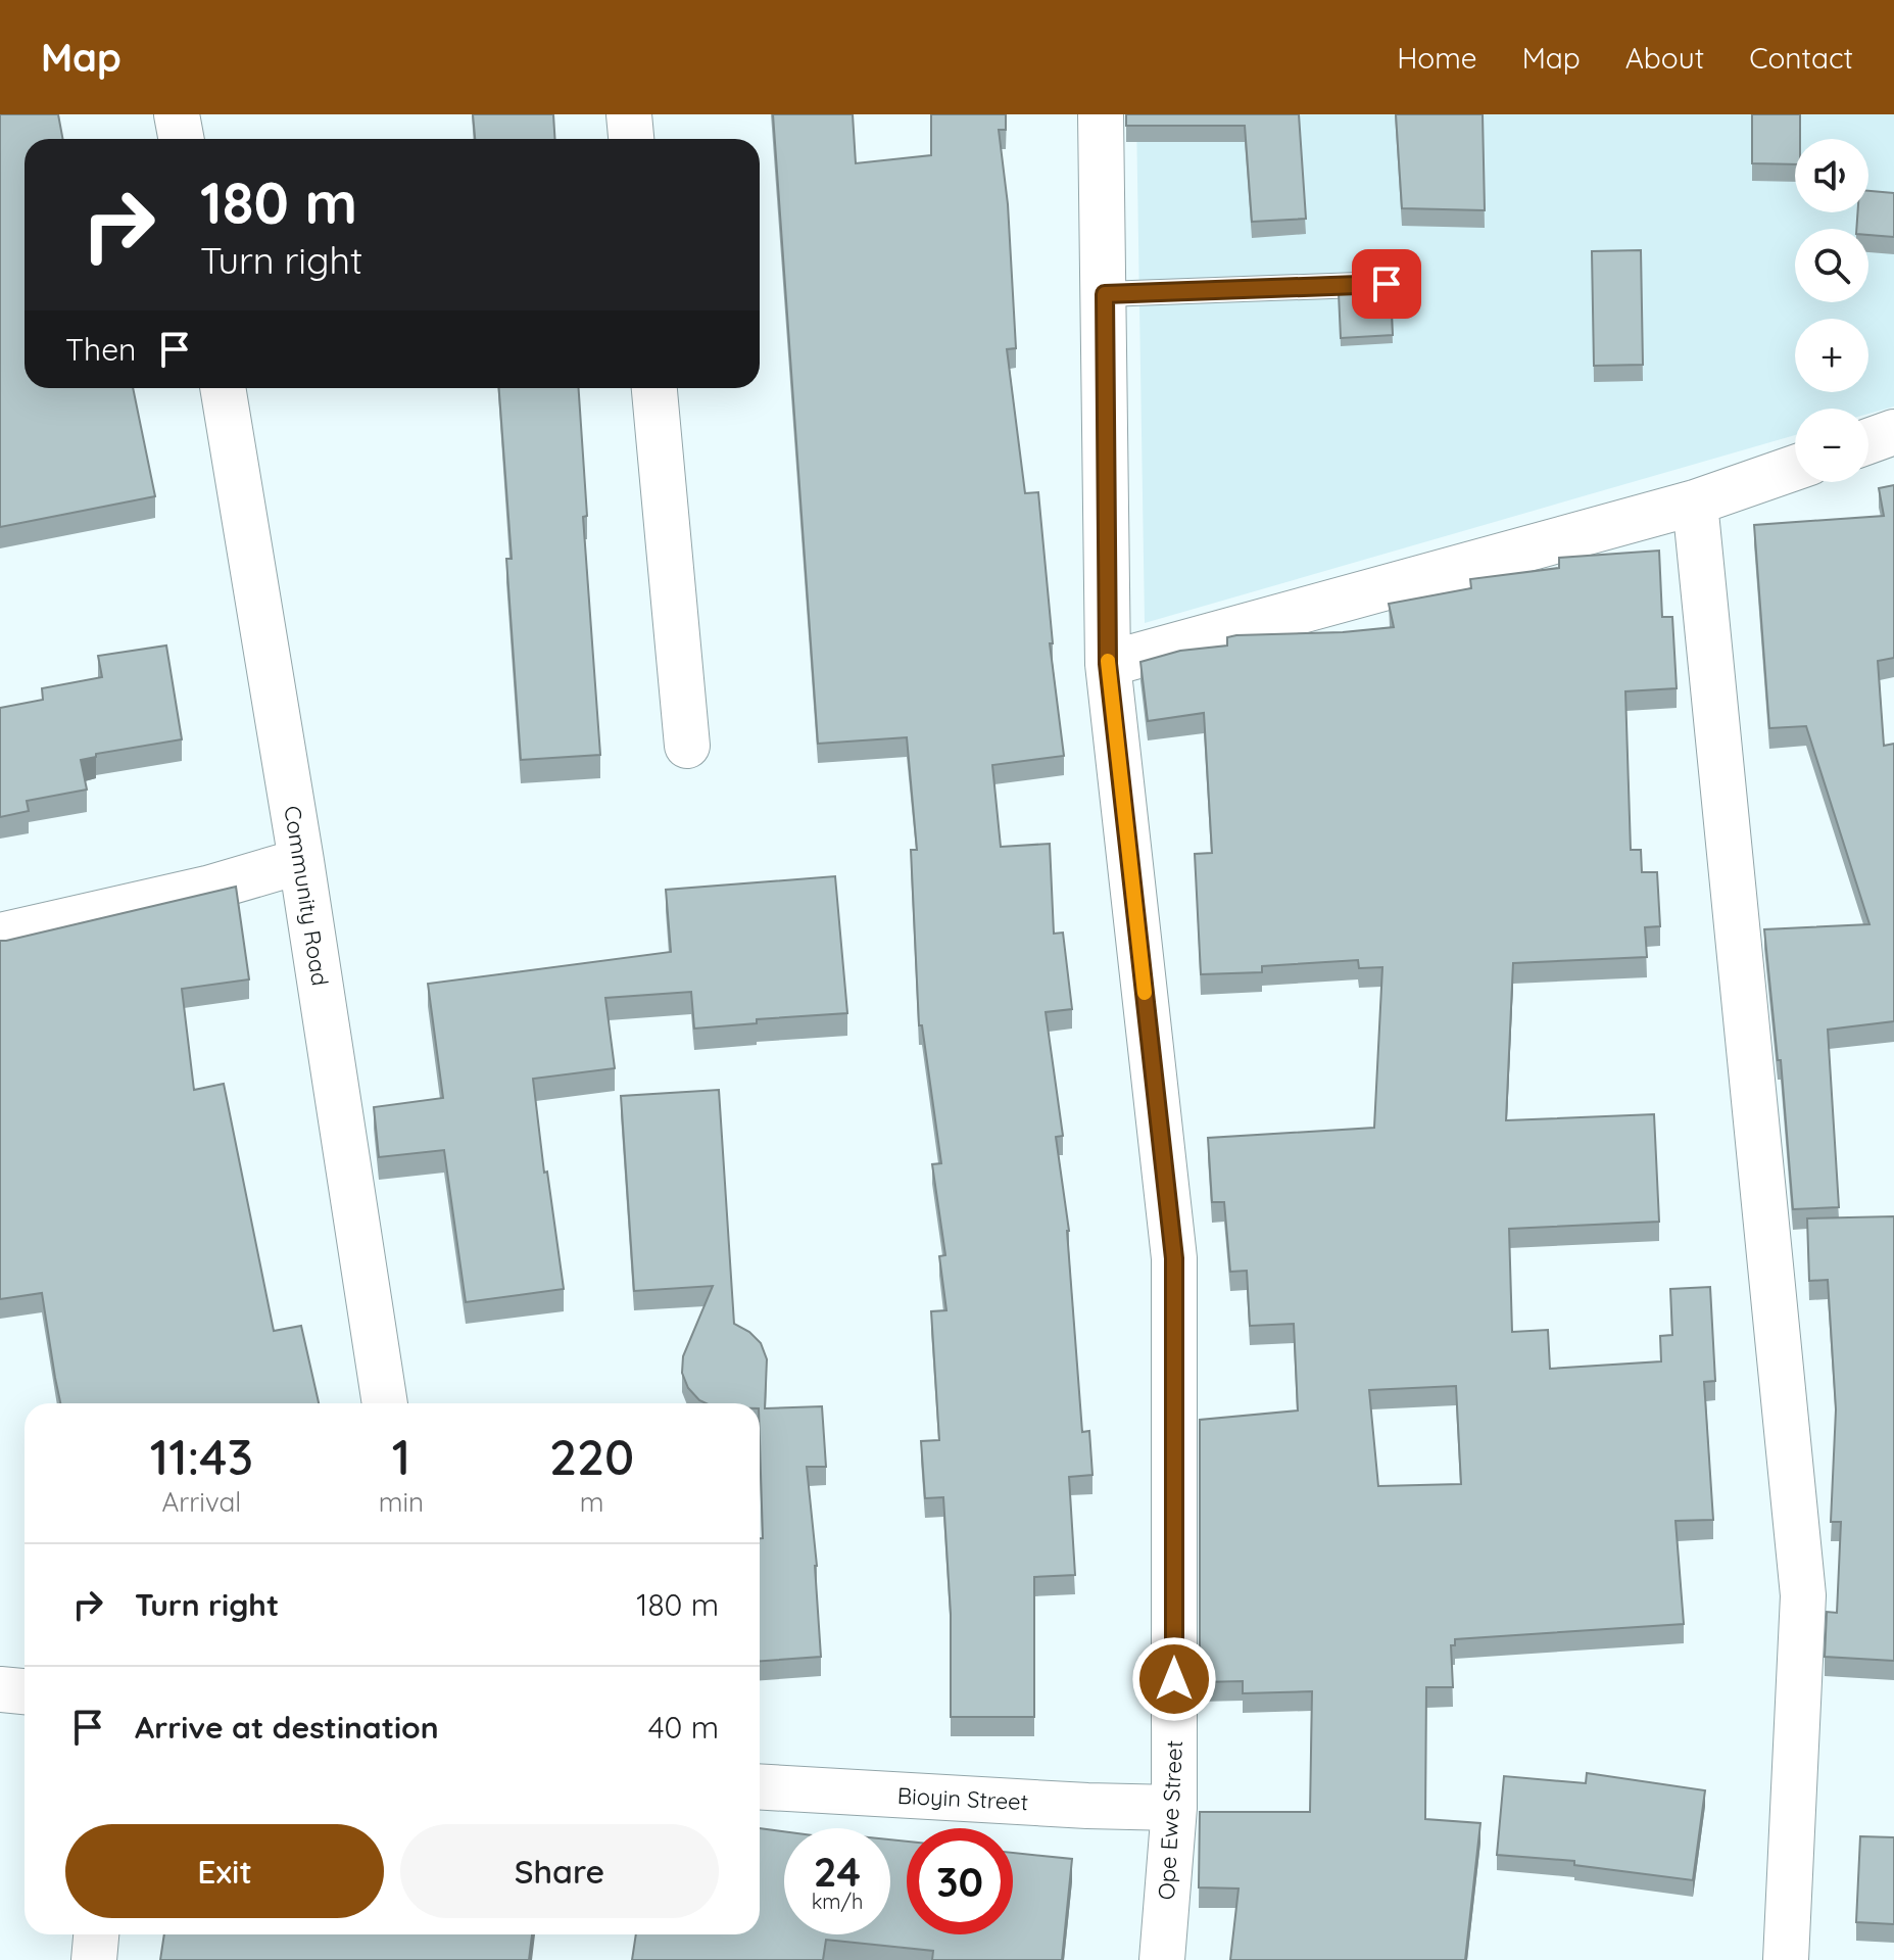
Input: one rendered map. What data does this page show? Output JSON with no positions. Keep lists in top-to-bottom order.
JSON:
{
  "streets": {
    "street": ["Community Road", "Bioyin Street", "Ope Ewe Street"]
  },
  "crossings": [
    ["Bioyin Street", "Ope Ewe Street"]
  ],
  "page": {
    "header": "Map",
    "nav": [
      "Home",
      "Map",
      "About",
      "Contact"
    ],
    "map_buttons": ["+", "−"],
    "turn": ["180 m", "Turn right"],
    "then": "Then",
    "eta": [
      "11:43",
      "Arrival",
      "1",
      "min",
      "220",
      "m"
    ],
    "list": [
      {
        "name": "Turn right",
        "value": "180 m"
      },
      {
        "name": "Arrive at destination",
        "value": "40 m"
      }
    ],
    "buttons": ["Exit", "Share"],
    "speed": "24 km/h",
    "limit": "30"
  }
}
